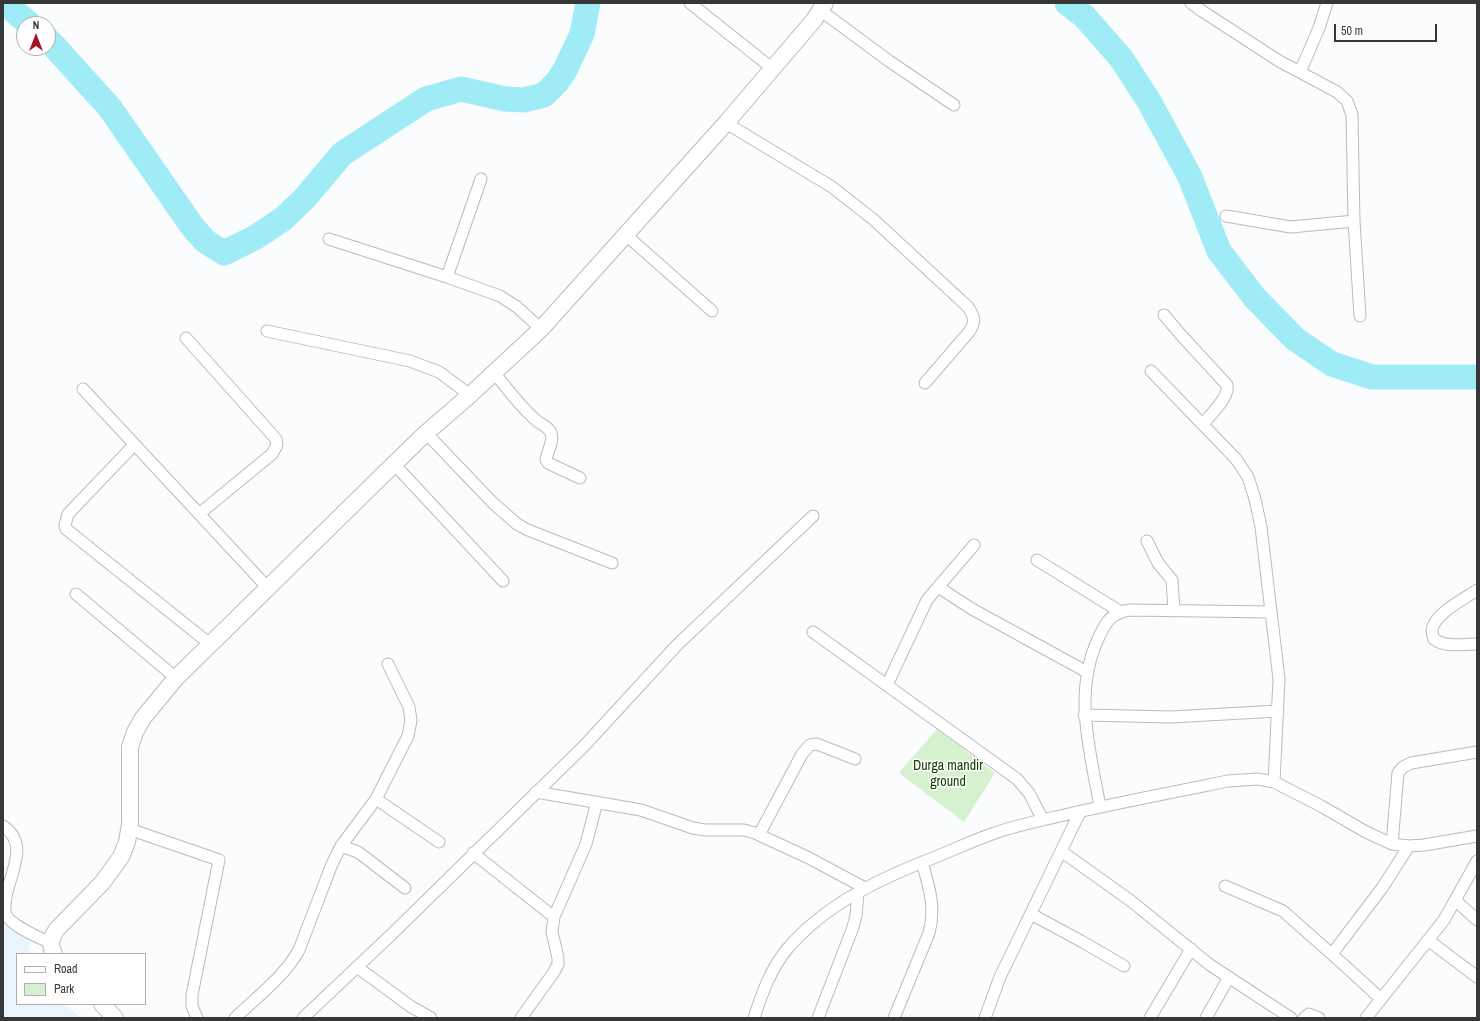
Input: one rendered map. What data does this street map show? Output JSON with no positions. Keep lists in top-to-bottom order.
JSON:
{
  "parks": ["Durga mandir ground"],
  "legend": ["Road", "Park"],
  "scale_bar": "50 m",
  "north": "top"
}
